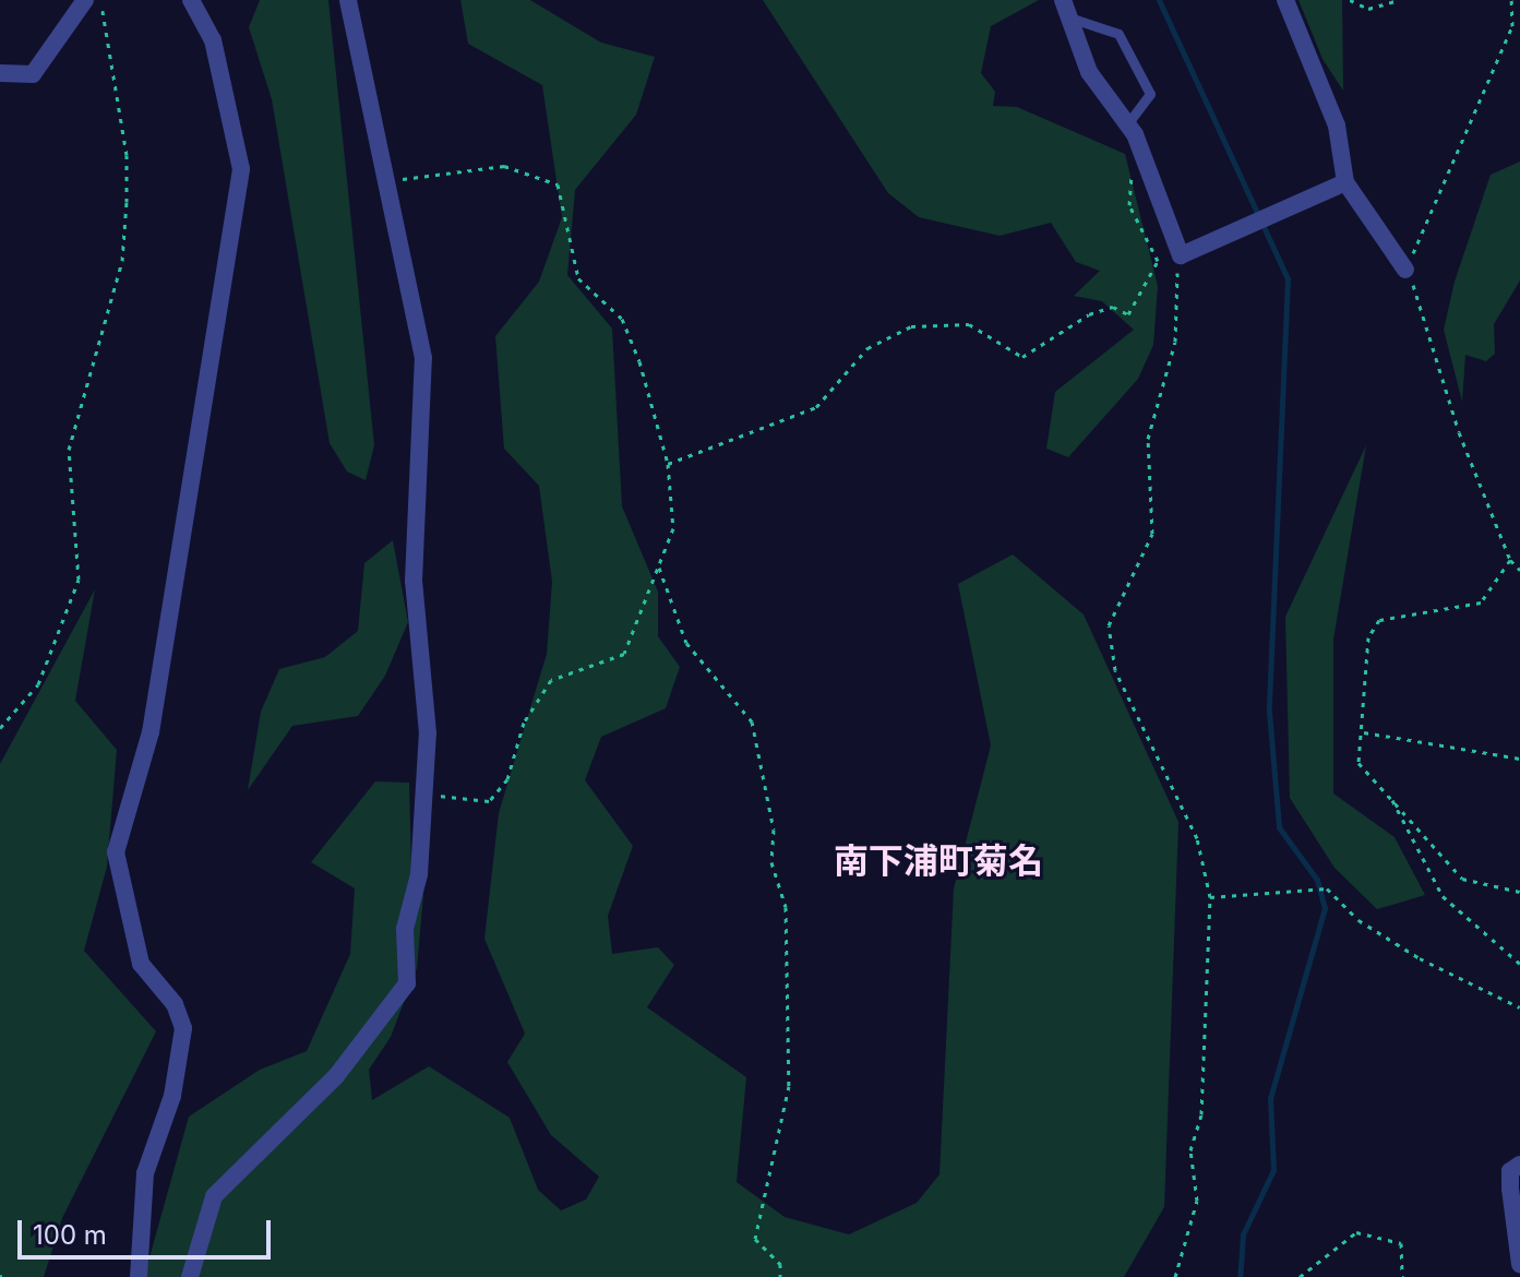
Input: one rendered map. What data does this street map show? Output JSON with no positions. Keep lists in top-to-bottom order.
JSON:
{
  "districts": ["南下浦町菊名"],
  "scale_bar": "100 m"
}
